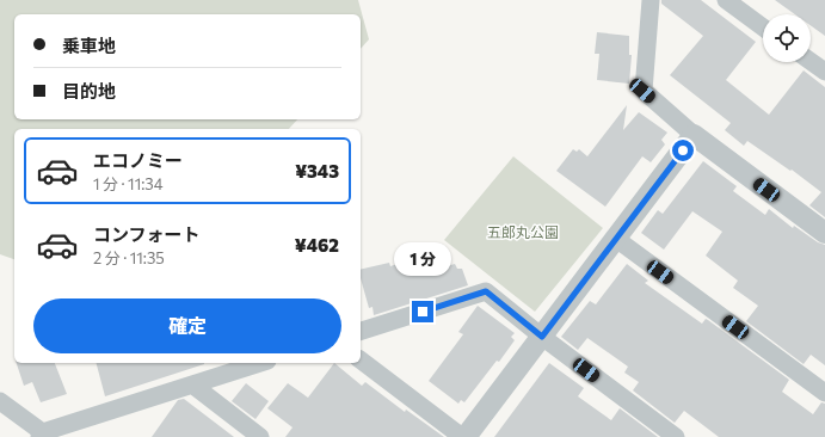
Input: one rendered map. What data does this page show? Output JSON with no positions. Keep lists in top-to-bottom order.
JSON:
{
  "parks": ["五郎丸公園"],
  "page": {
    "banner": ["乗車地", "目的地"],
    "list": [
      {
        "name": "エコノミー",
        "note": "1 分 · 11:34",
        "value": "¥343"
      },
      {
        "name": "コンフォート",
        "note": "2 分 · 11:35",
        "value": "¥462"
      }
    ],
    "bubble": "1 分",
    "buttons": "確定"
  }
}
